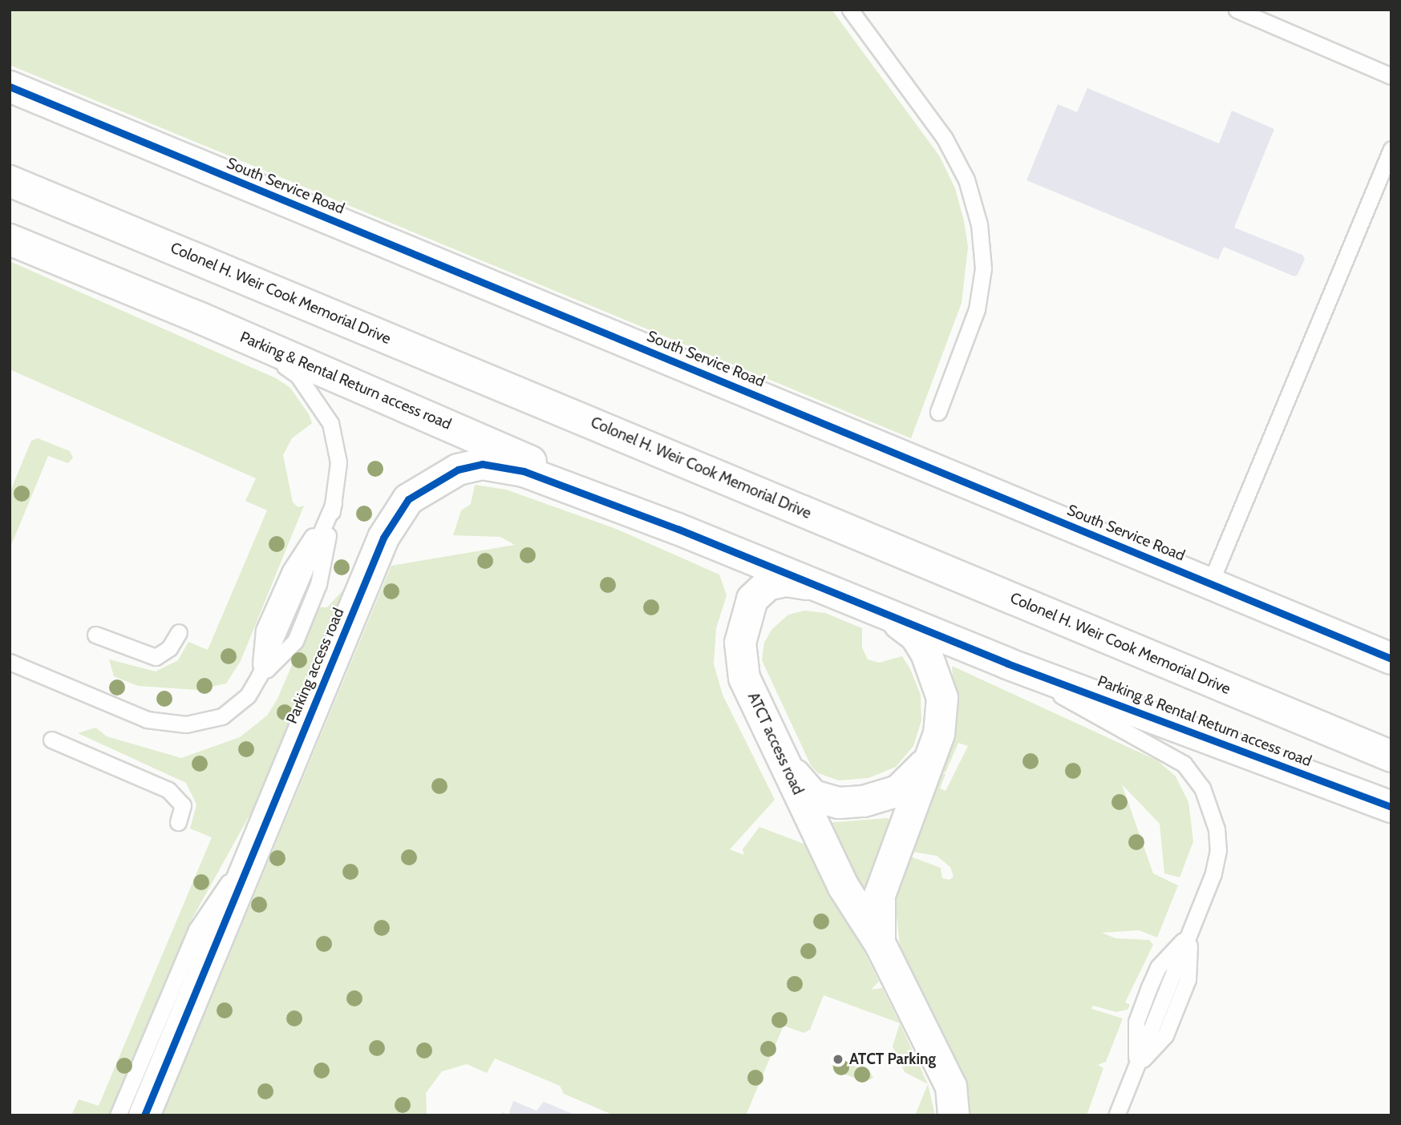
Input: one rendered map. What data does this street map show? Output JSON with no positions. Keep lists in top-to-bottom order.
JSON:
{
  "streets": {
    "street": [
      "South Service Road",
      "Colonel H. Weir Cook Memorial Drive",
      "Parking & Rental Return access road",
      "Parking access road",
      "ATCT access road"
    ]
  },
  "crossings": [
    ["Parking & Rental Return access road", "Parking access road"],
    ["Parking & Rental Return access road", "ATCT access road"]
  ],
  "places": ["ATCT Parking"]
}
